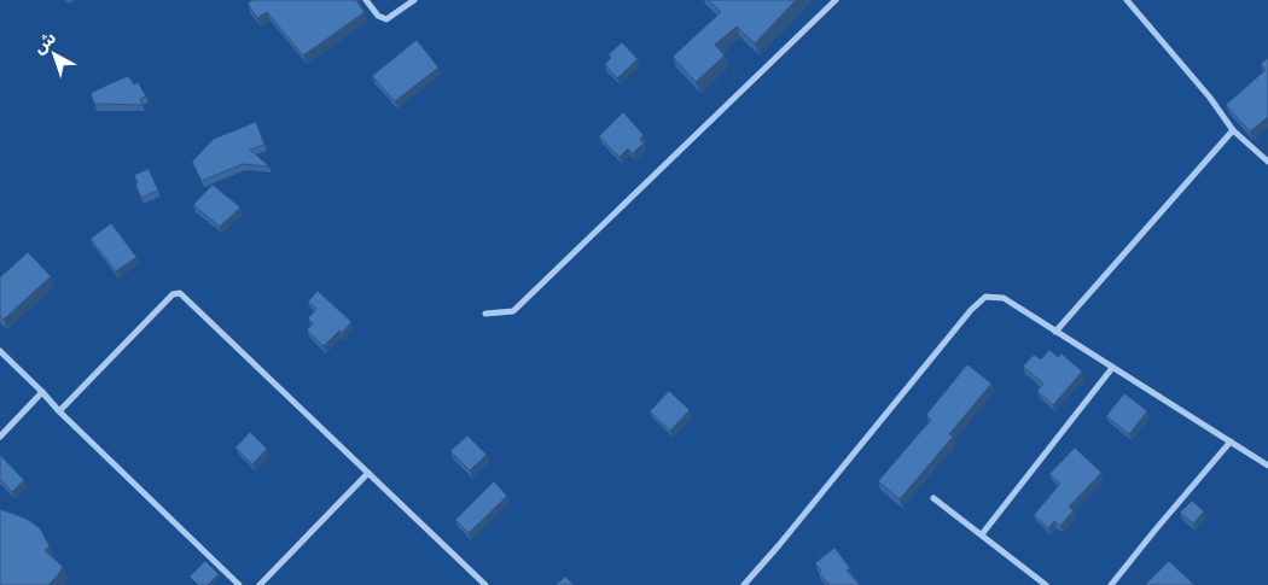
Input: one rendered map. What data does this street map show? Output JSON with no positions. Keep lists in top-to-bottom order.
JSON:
{
  "north": "top left"
}
